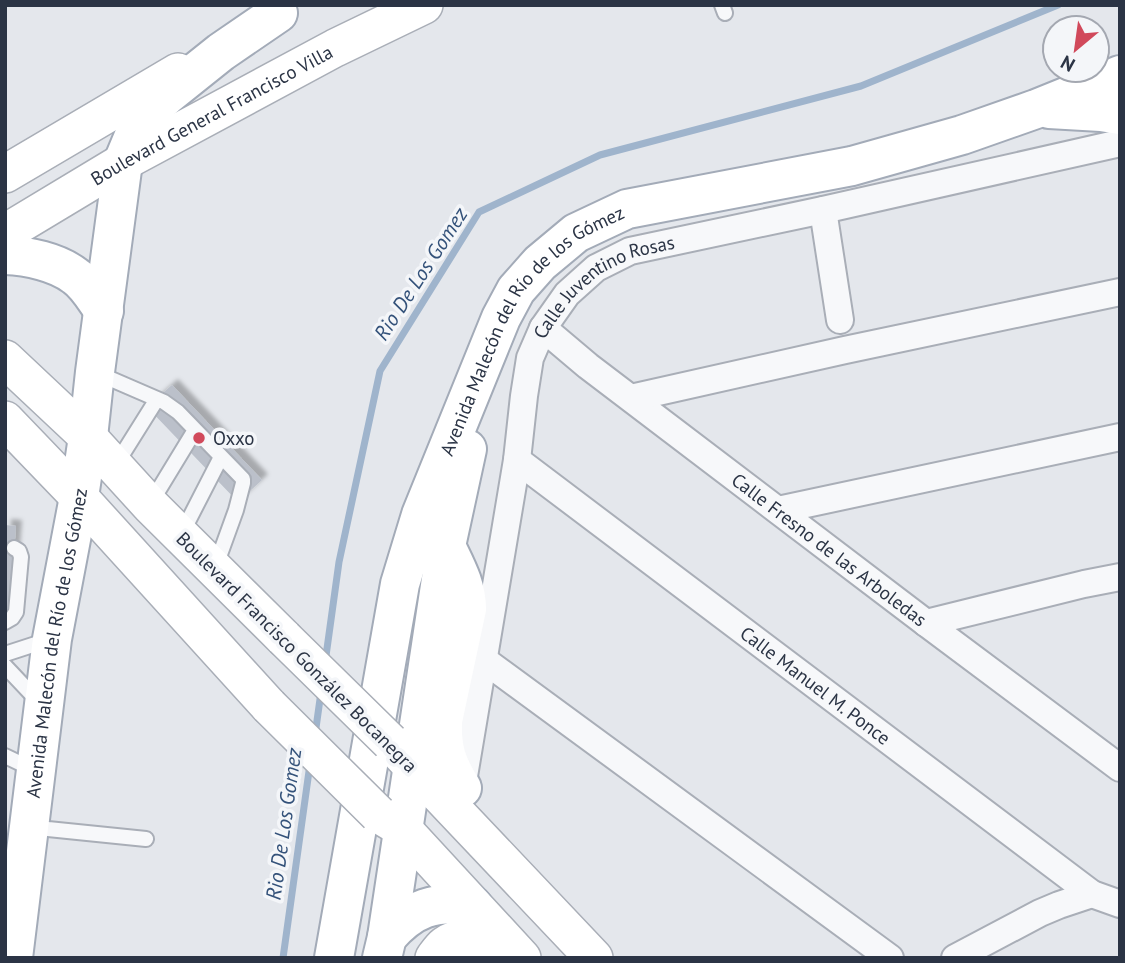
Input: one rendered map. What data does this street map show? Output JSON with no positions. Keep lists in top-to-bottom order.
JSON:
{
  "streets": {
    "main road": ["Boulevard General Francisco Villa", "Avenida Malecón del Río de los Gómez", "Boulevard Francisco González Bocanegra"],
    "street": ["Calle Juventino Rosas", "Calle Fresno de las Arboledas", "Calle Manuel M. Ponce"]
  },
  "crossings": [
    ["Boulevard General Francisco Villa", "Avenida Malecón del Río de los Gómez"],
    ["Calle Juventino Rosas", "Calle Fresno de las Arboledas"],
    ["Calle Juventino Rosas", "Boulevard Francisco González Bocanegra"],
    ["Calle Juventino Rosas", "Calle Manuel M. Ponce"],
    ["Avenida Malecón del Río de los Gómez", "Boulevard Francisco González Bocanegra"]
  ],
  "water": ["Rio De Los Gomez"],
  "places": ["Oxxo"],
  "north": "bottom left"
}
